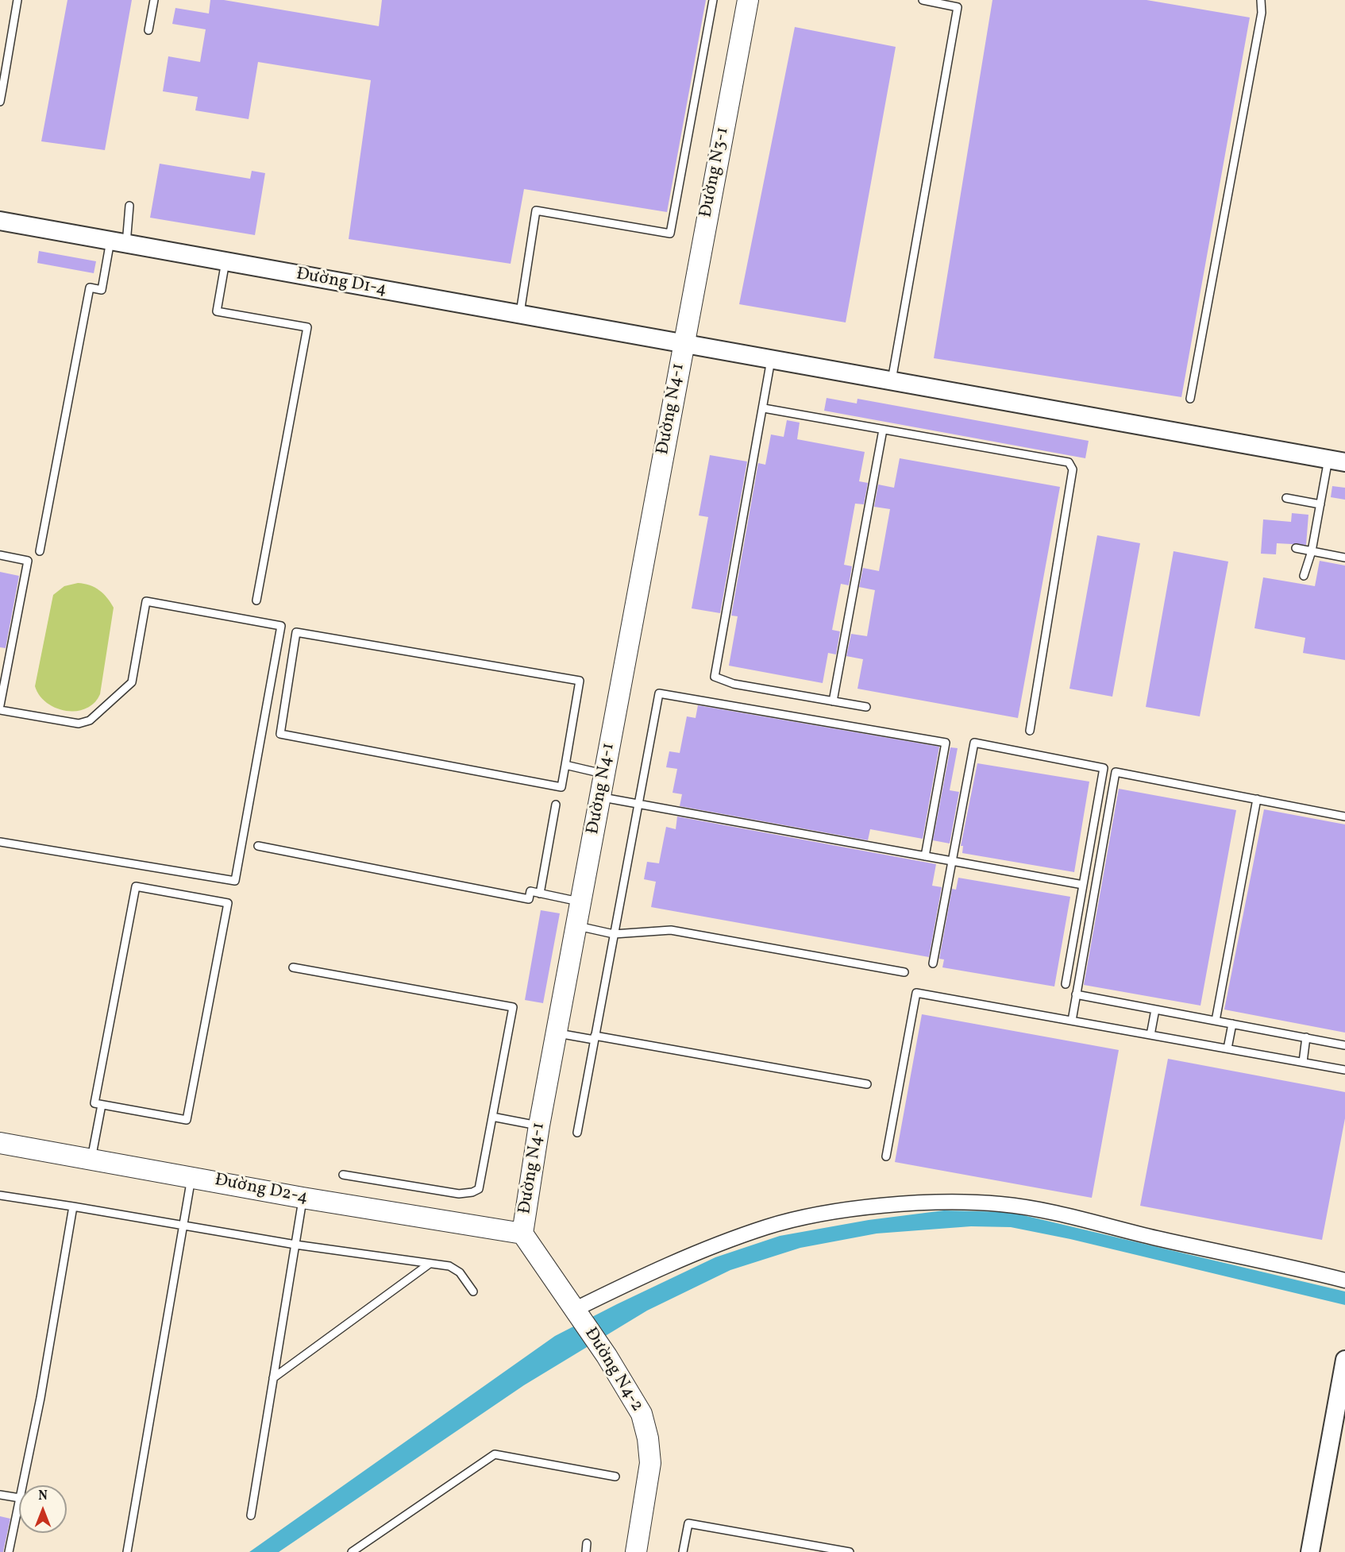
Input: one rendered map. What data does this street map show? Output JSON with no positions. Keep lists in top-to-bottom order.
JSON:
{
  "streets": {
    "main road": [
      "Đường N3-1",
      "Đường N4-1",
      "Đường D2-4",
      "Đường N4-2"
    ],
    "street": ["Đường D1-4"]
  },
  "crossings": [
    ["Đường N3-1", "Đường D1-4"],
    ["Đường N3-1", "Đường N4-1"],
    ["Đường D1-4", "Đường N4-1"],
    ["Đường N4-1", "Đường D2-4"],
    ["Đường N4-1", "Đường N4-2"],
    ["Đường D2-4", "Đường N4-2"]
  ],
  "north": "top"
}
